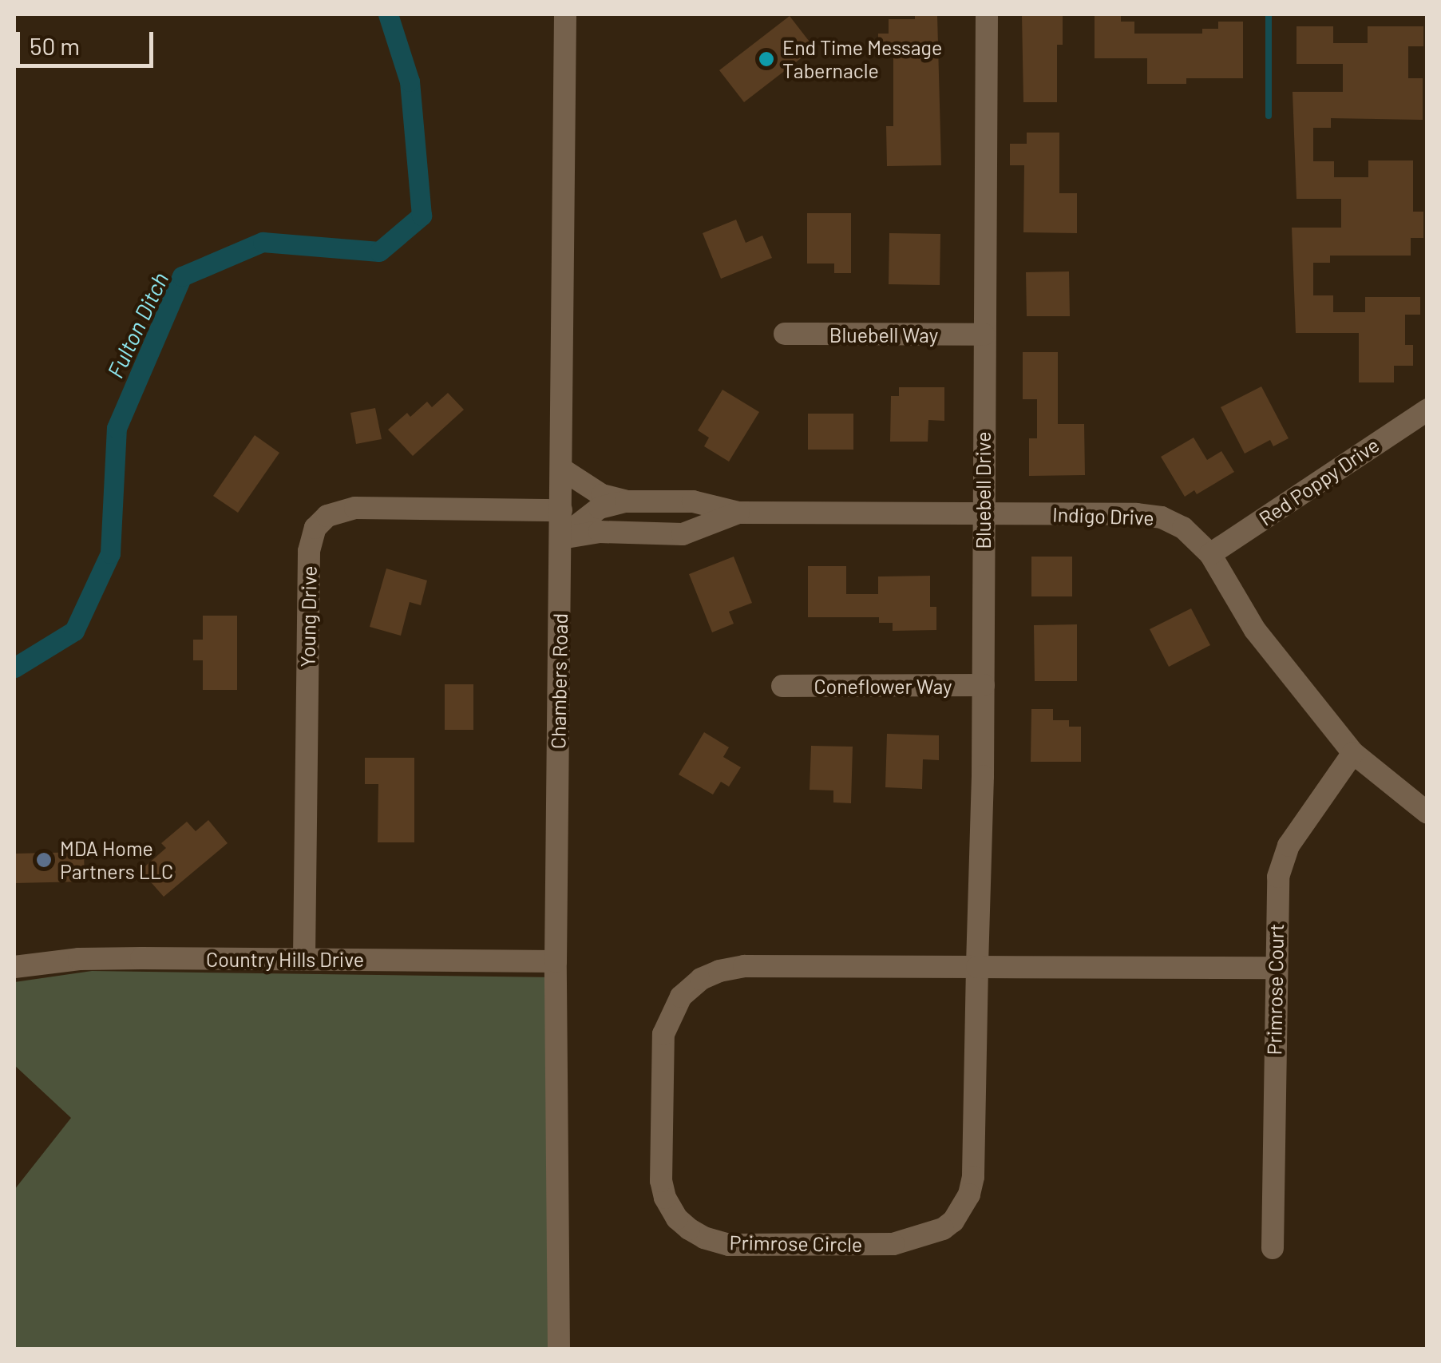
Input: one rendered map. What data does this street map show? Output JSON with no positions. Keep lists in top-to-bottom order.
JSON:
{
  "streets": {
    "street": [
      "Bluebell Way",
      "Red Poppy Drive",
      "Bluebell Drive",
      "Indigo Drive",
      "Young Drive",
      "Chambers Road",
      "Coneflower Way",
      "Country Hills Drive",
      "Primrose Court",
      "Primrose Circle"
    ]
  },
  "crossings": [
    ["Bluebell Way", "Bluebell Drive"],
    ["Red Poppy Drive", "Indigo Drive"],
    ["Bluebell Drive", "Indigo Drive"],
    ["Bluebell Drive", "Coneflower Way"],
    ["Bluebell Drive", "Primrose Circle"],
    ["Indigo Drive", "Chambers Road"],
    ["Indigo Drive", "Primrose Court"],
    ["Young Drive", "Chambers Road"],
    ["Young Drive", "Country Hills Drive"],
    ["Chambers Road", "Country Hills Drive"],
    ["Primrose Court", "Primrose Circle"]
  ],
  "water": ["Fulton Ditch"],
  "places": ["End Time Message Tabernacle", "MDA Home Partners LLC"],
  "scale_bar": "50 m"
}
